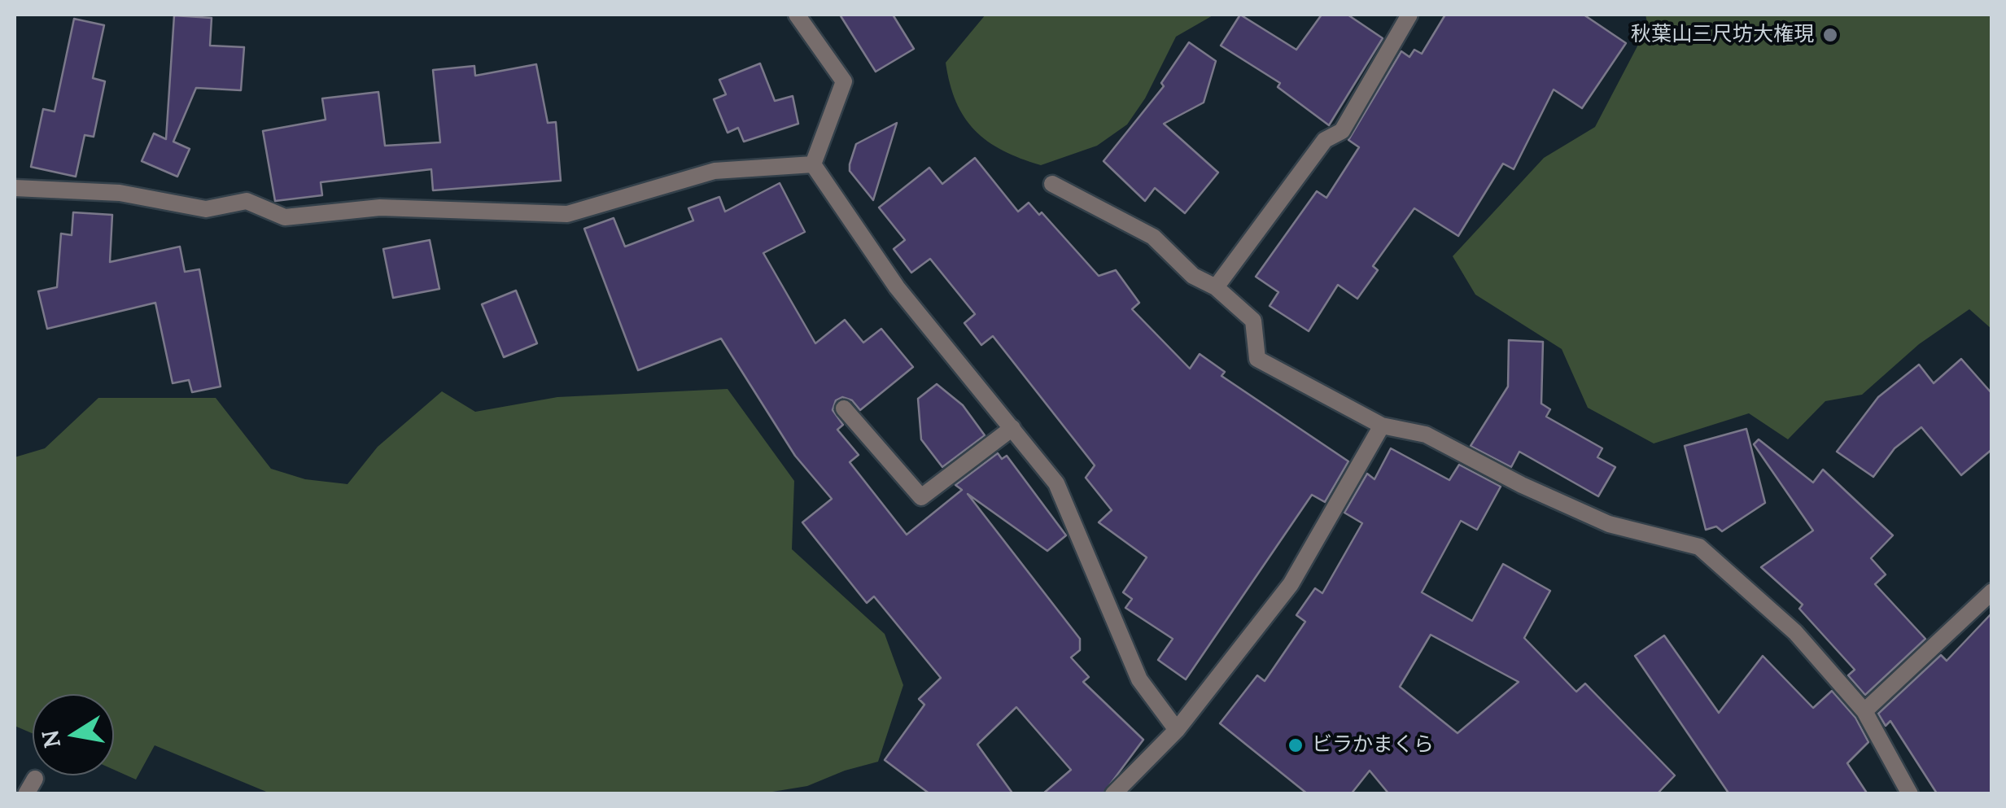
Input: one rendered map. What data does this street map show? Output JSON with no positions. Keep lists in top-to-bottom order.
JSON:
{
  "places": ["秋葉山三尺坊大権現", "ビラかまくら"],
  "north": "left"
}
